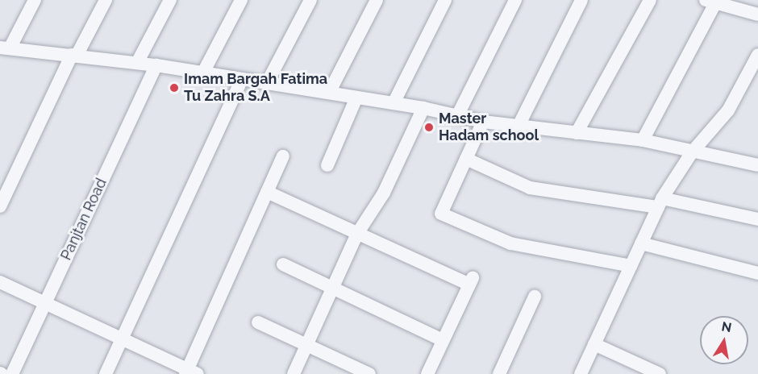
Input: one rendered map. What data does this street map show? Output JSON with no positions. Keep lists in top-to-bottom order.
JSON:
{
  "streets": {
    "street": ["Panjtan Road"]
  },
  "places": ["Imam Bargah Fatima Tu Zahra S.A", "Master Hadam school"],
  "north": "top"
}
